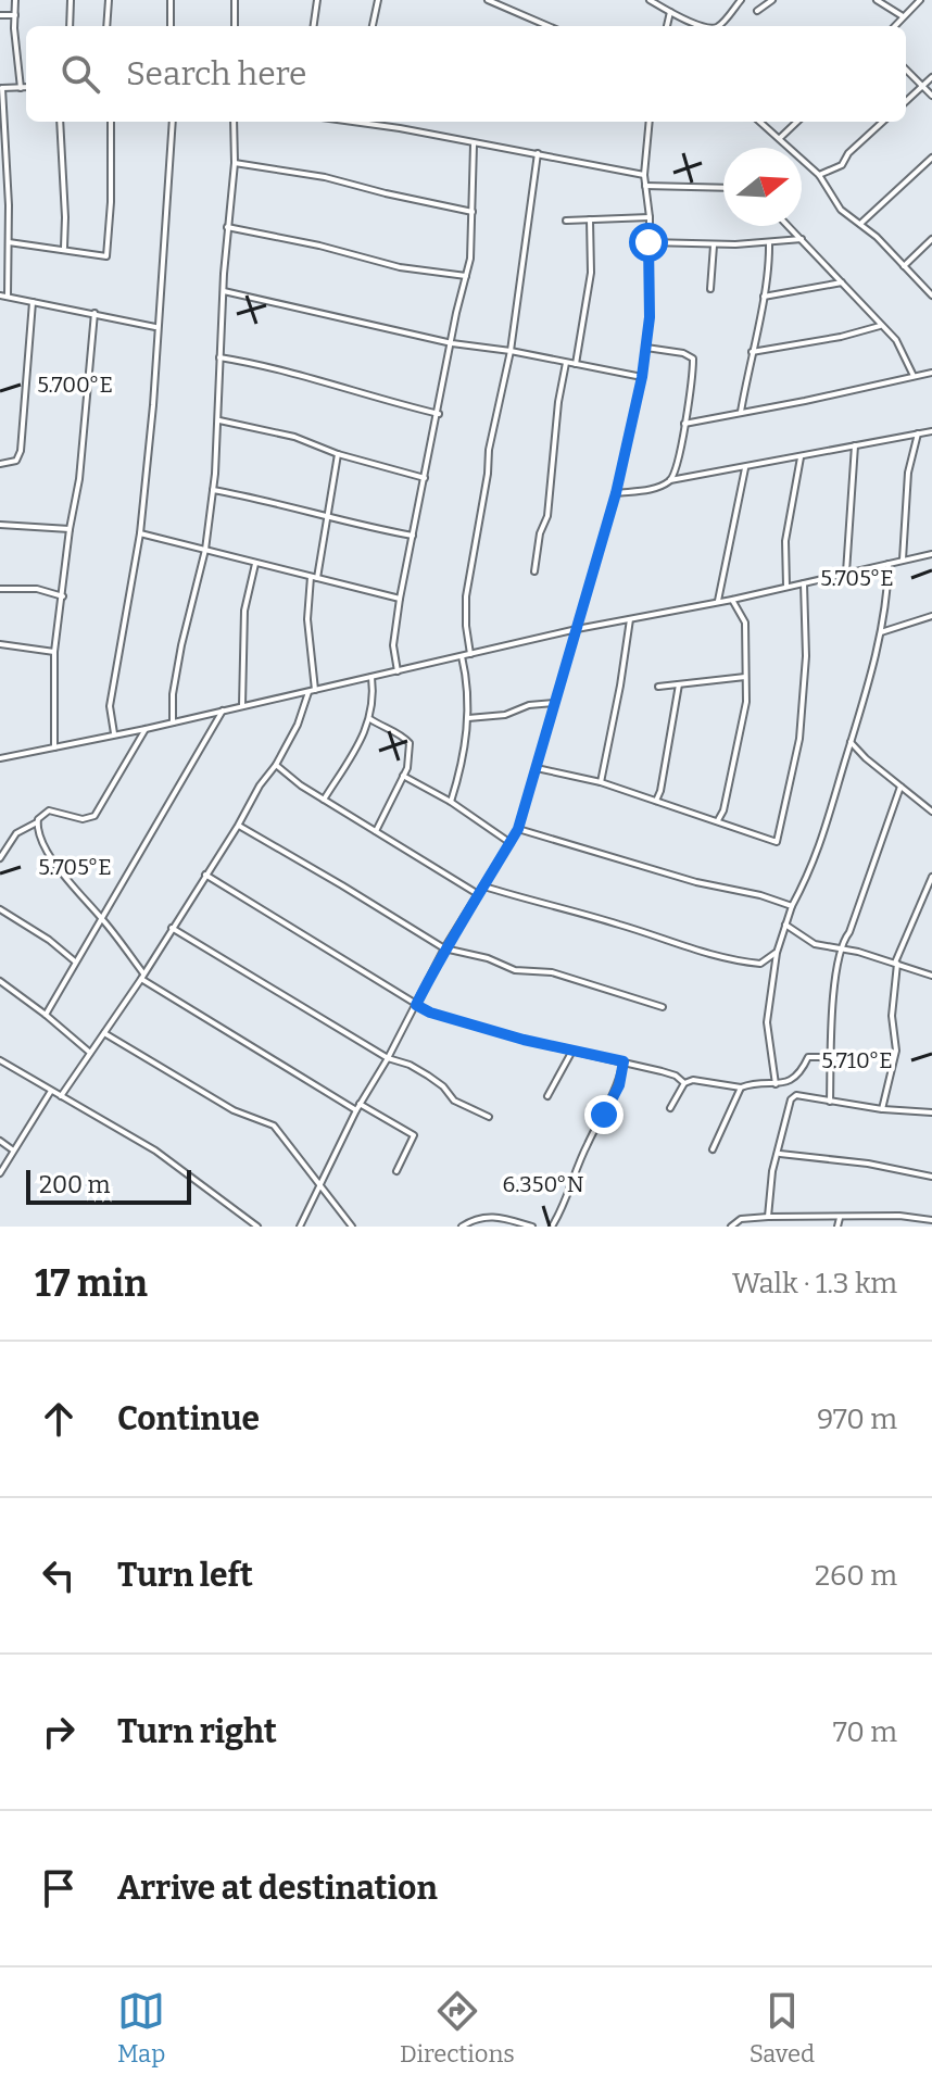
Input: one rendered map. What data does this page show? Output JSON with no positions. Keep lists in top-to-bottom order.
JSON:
{
  "scale_bar": "200 m",
  "north": "right",
  "page": {
    "search": "Search here",
    "scale": "200 m",
    "heading": ["17 min", "Walk · 1.3 km"],
    "list": [
      ["Continue", "970 m"],
      ["Turn left", "260 m"],
      ["Turn right", "70 m"],
      "Arrive at destination"
    ],
    "nav": ["Map", "Directions", "Saved"]
  },
  "coordinates": [
    "5.700°E",
    "5.705°E",
    "5.710°E",
    "6.350°N"
  ]
}
